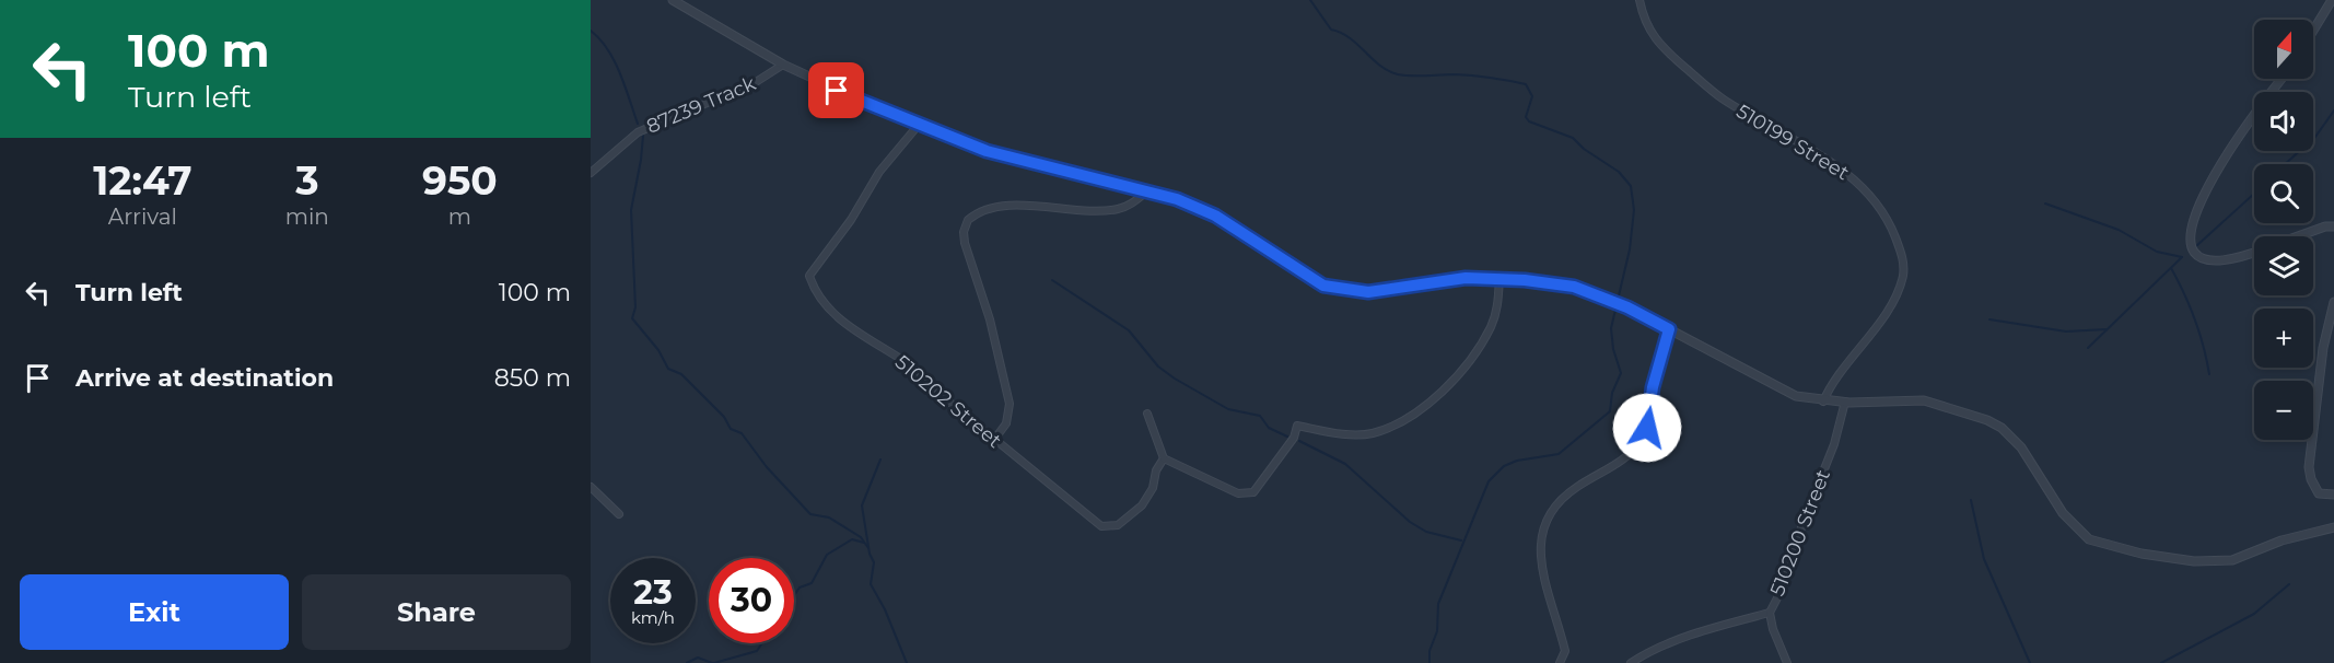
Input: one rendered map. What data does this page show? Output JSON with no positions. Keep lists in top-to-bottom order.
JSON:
{
  "streets": {
    "street": [
      "87239 Track",
      "510199 Street",
      "510202 Street",
      "510200 Street"
    ]
  },
  "north": "top",
  "page": {
    "turn": ["100 m", "Turn left"],
    "map_buttons": ["+", "−"],
    "eta": [
      "12:47",
      "Arrival",
      "3",
      "min",
      "950",
      "m"
    ],
    "list": [
      {
        "name": "Turn left",
        "value": "100 m"
      },
      {
        "name": "Arrive at destination",
        "value": "850 m"
      }
    ],
    "speed": "23 km/h",
    "limit": "30",
    "buttons": ["Exit", "Share"]
  }
}
